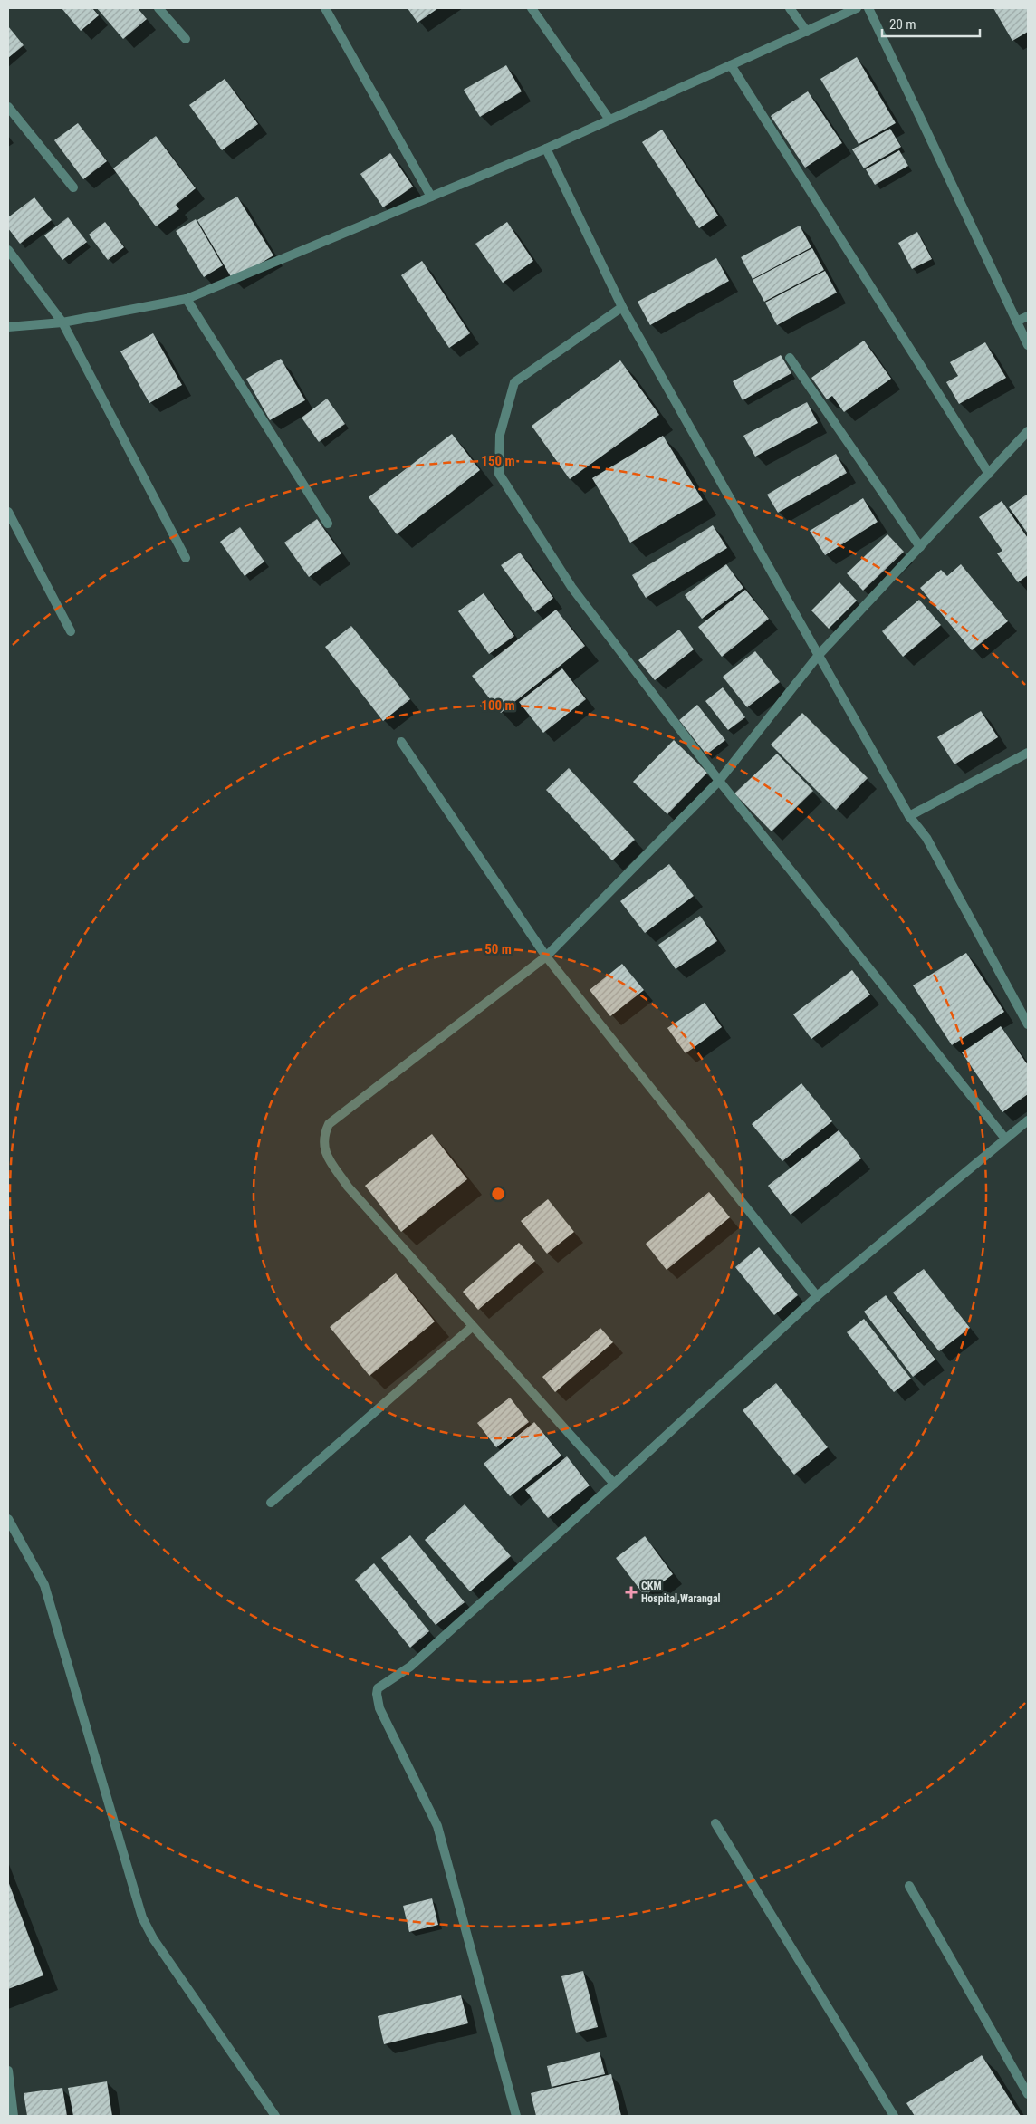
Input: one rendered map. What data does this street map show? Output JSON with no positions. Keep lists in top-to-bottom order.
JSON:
{
  "places": {
    "health": ["CKM Hospital,Warangal"]
  },
  "scale_bar": "20 m",
  "rings": ["150 m", "100 m", "50 m"]
}
